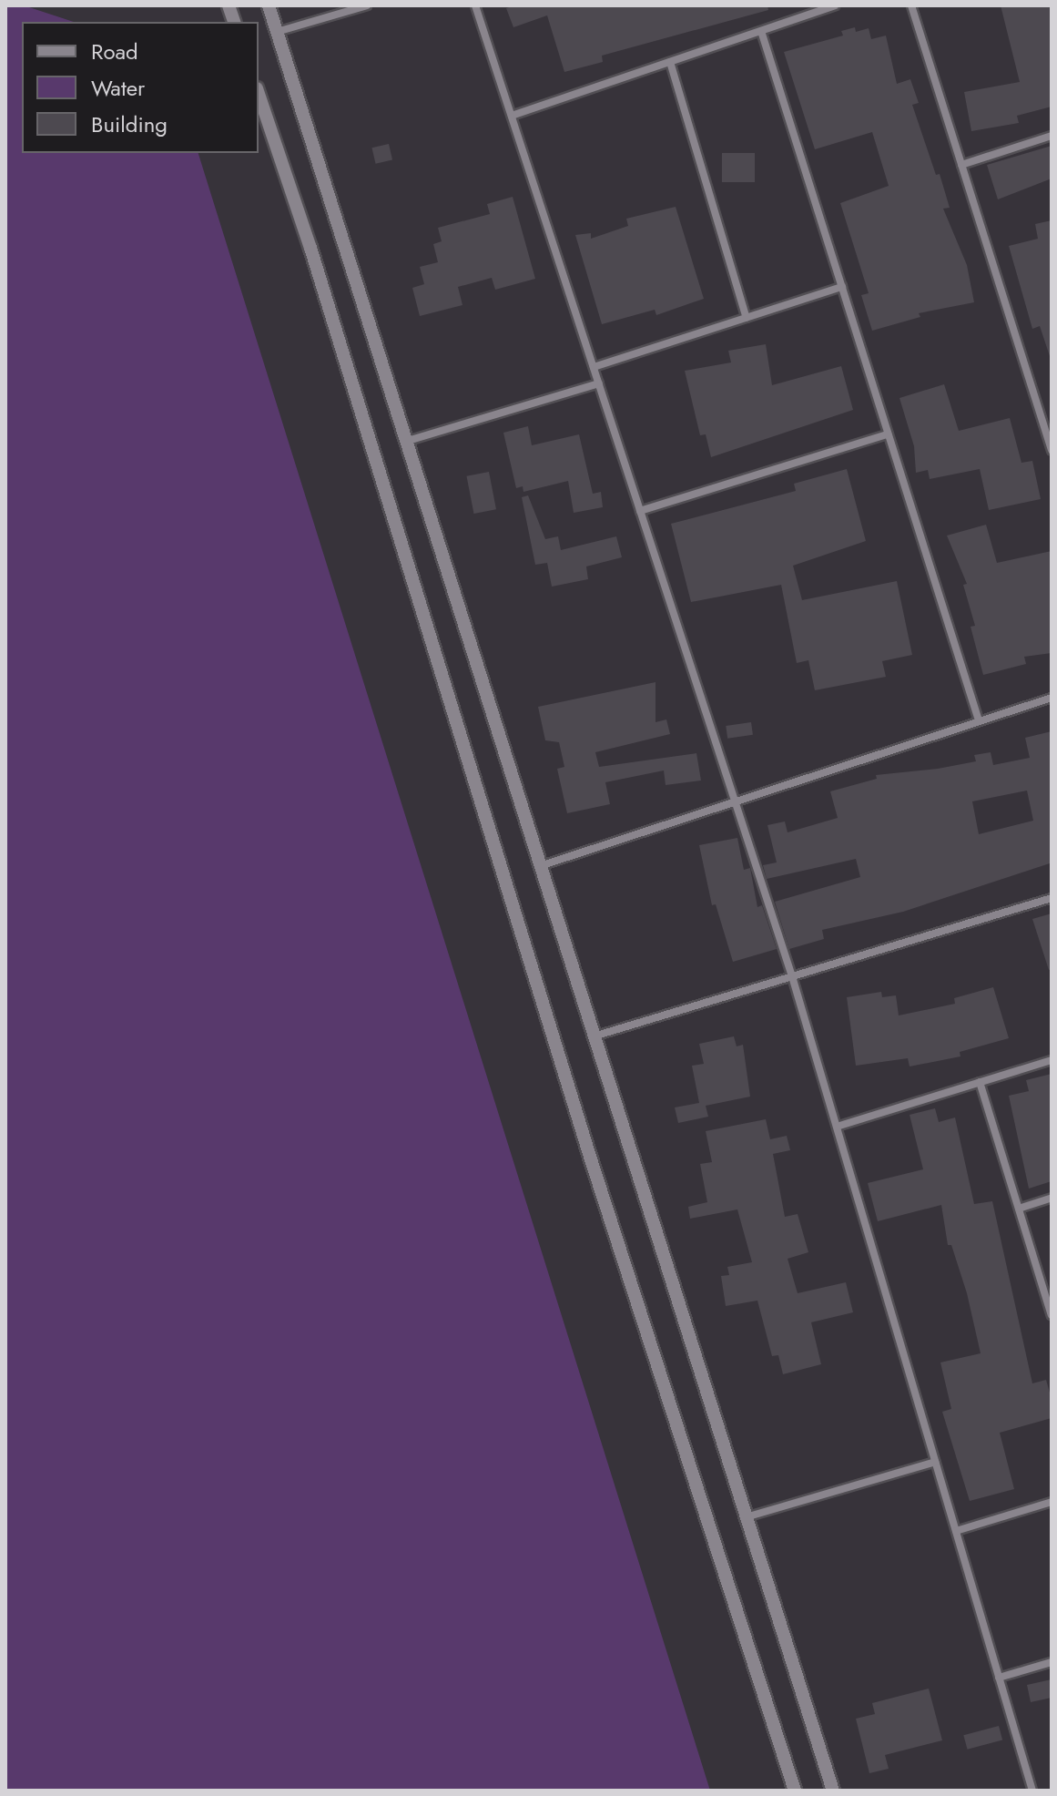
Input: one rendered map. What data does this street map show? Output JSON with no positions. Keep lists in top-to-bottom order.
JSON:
{
  "legend": ["Road", "Water", "Building"]
}
